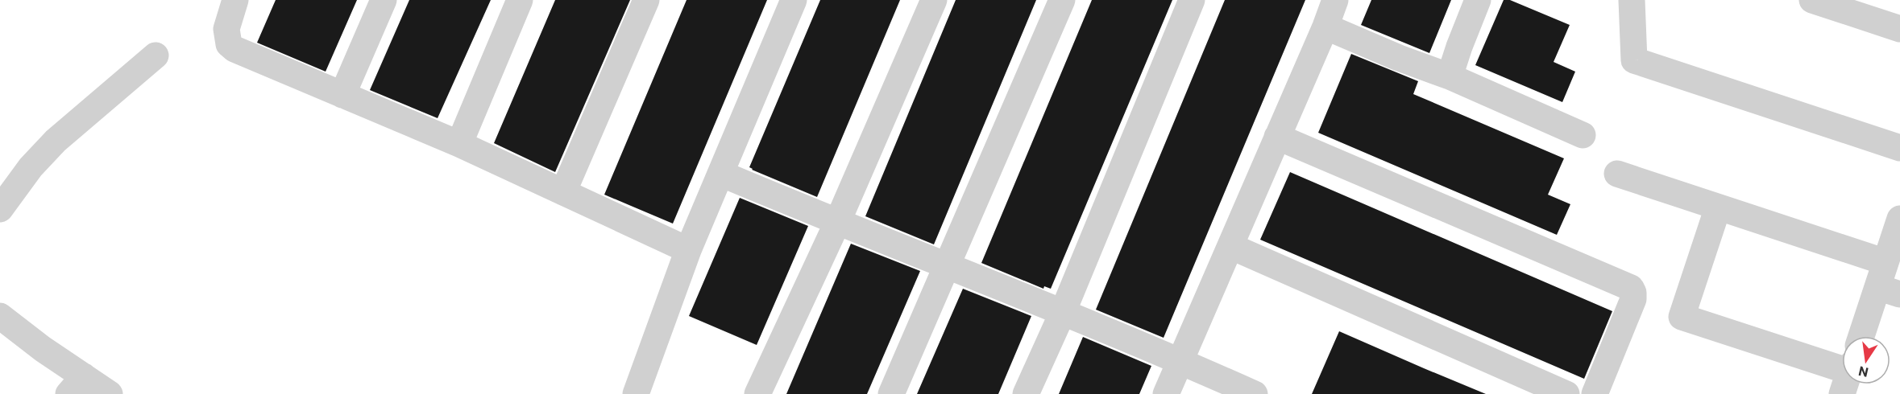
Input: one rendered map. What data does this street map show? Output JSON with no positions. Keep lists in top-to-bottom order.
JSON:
{
  "north": "bottom"
}
